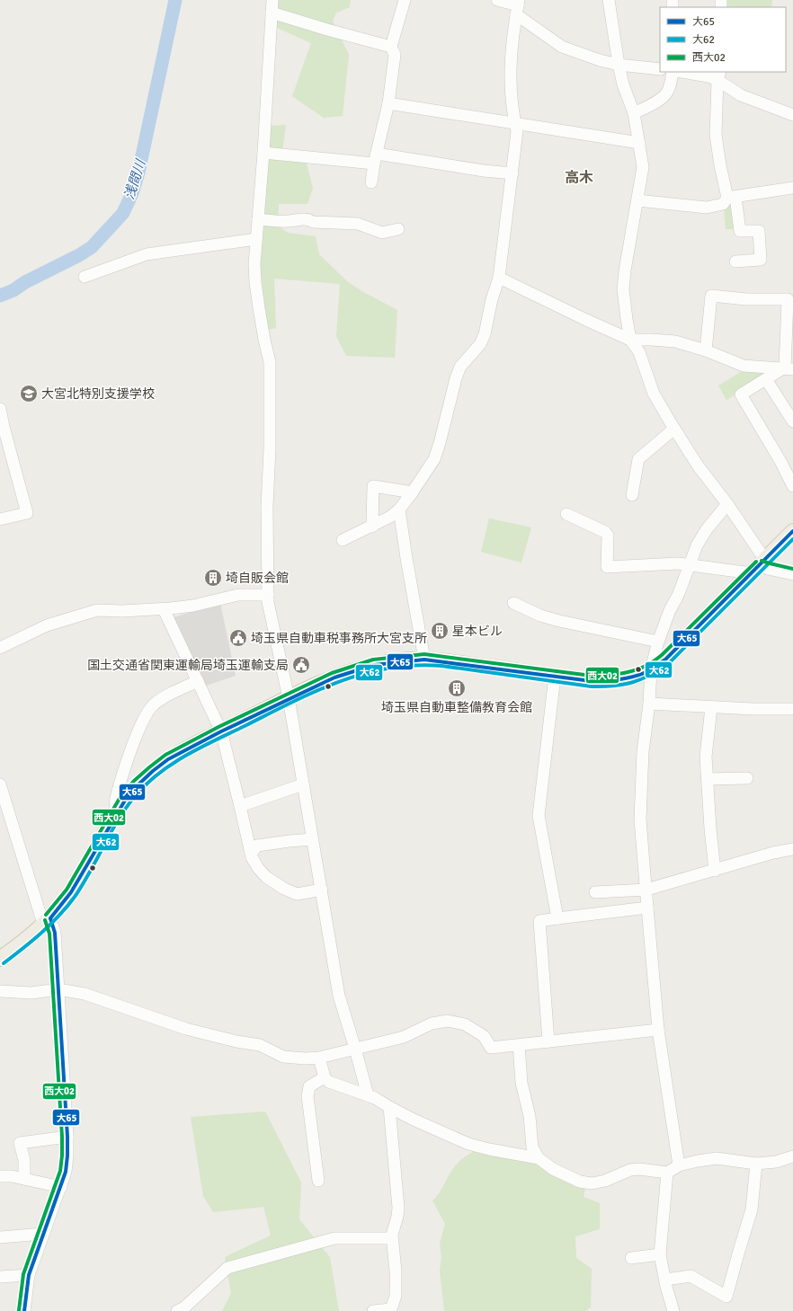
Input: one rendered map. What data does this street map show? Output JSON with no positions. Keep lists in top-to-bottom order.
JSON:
{
  "districts": ["高木"],
  "water": ["浅間川"],
  "places": {
    "school or university": ["大宮北特別支援学校"],
    "building": ["埼自販会館", "星本ビル", "埼玉県自動車整備教育会館"],
    "public building": ["埼玉県自動車税事務所大宮支所", "国土交通省関東運輸局埼玉運輸支局"]
  },
  "lines": ["transit line 大65", "transit line 大62", "transit line 西大02"],
  "legend": ["大65", "大62", "西大02"]
}
